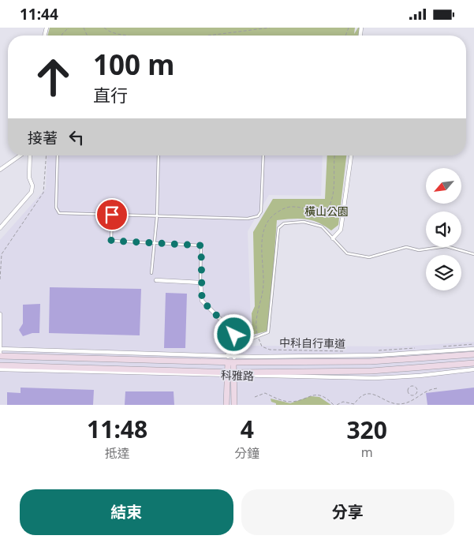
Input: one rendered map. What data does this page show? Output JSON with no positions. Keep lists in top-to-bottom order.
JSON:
{
  "streets": {
    "street": ["科雅路"],
    "path": ["中科自行車道"]
  },
  "parks": ["橫山公園"],
  "north": "bottom left",
  "page": {
    "status": "11:44",
    "turn": ["100 m", "直行"],
    "then": "接著",
    "eta": [
      "11:48",
      "抵達",
      "4",
      "分鐘",
      "320",
      "m"
    ],
    "buttons": ["結束", "分享"]
  }
}
